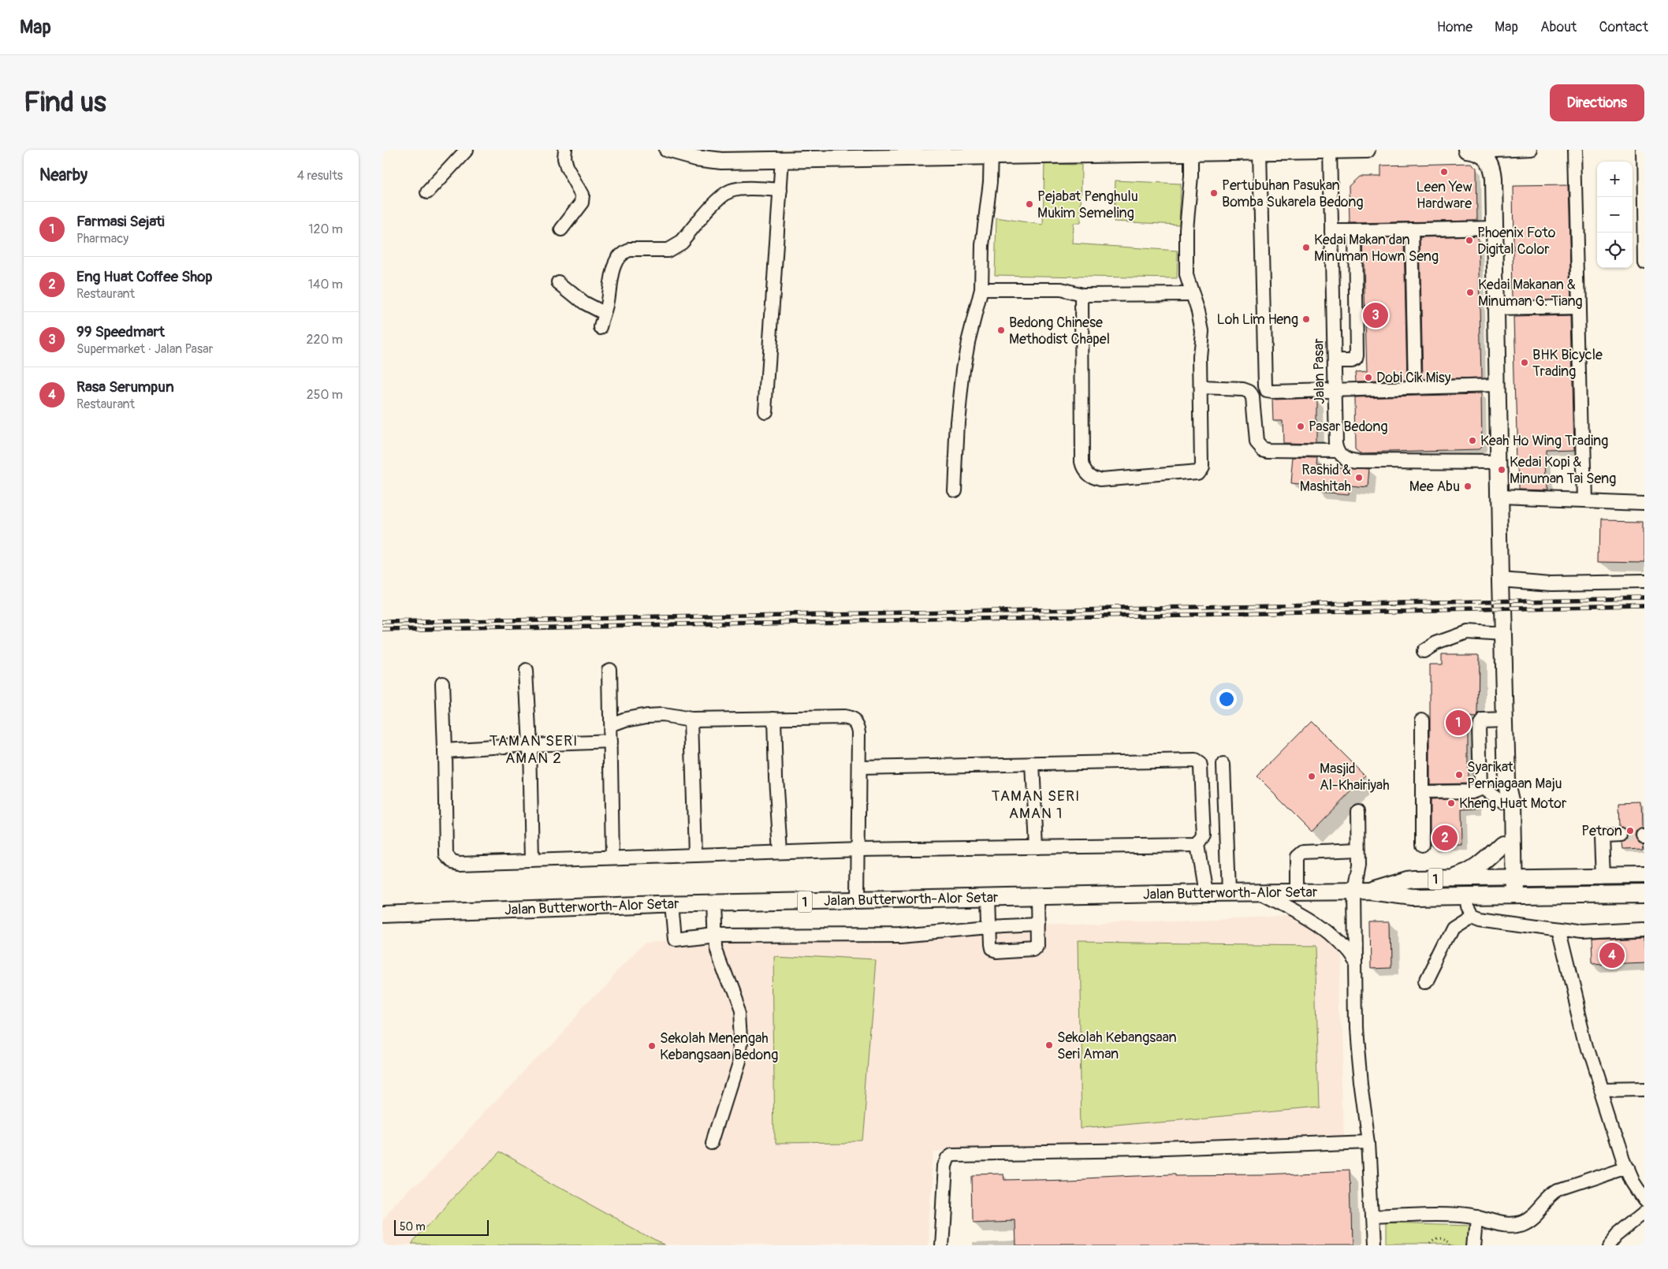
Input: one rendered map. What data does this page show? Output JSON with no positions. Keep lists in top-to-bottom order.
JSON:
{
  "streets": {
    "main road": ["1", "Jalan Butterworth-Alor Setar"],
    "street": ["Jalan Pasar"]
  },
  "districts": ["TAMAN SERI AMAN 2", "TAMAN SERI AMAN 1"],
  "places": [
    "Leen Yew Hardware",
    "Pertubuhan Pasukan Bomba Sukarela Bedong",
    "Pejabat Penghulu Mukim Semeling",
    "Phoenix Foto Digital Color",
    "Kedai Makan dan Minuman Hown Seng",
    "Kedai Makanan & Minuman G. Tiang",
    "Loh Lim Heng",
    "Bedong Chinese Methodist Chapel",
    "BHK Bicycle Trading",
    "Dobi Cik Misy",
    "Pasar Bedong",
    "Keah Ho Wing Trading",
    "Kedai Kopi & Minuman Tai Seng",
    "Rashid & Mashitah",
    "Mee Abu",
    "Syarikat Perniagaan Maju",
    "Masjid Al-Khairiyah",
    "Kheng Huat Motor",
    "Petron",
    "Sekolah Kebangsaan Seri Aman",
    "Sekolah Menengah Kebangsaan Bedong"
  ],
  "scale_bar": "50 m",
  "page": {
    "header": "Map",
    "nav": [
      "Home",
      "Map",
      "About",
      "Contact"
    ],
    "buttons": "Directions",
    "title": "Find us",
    "heading": ["Nearby", "4 results"],
    "map_buttons": ["+", "−"],
    "list": [
      {
        "mark": "1",
        "name": "Farmasi Sejati",
        "note": "Pharmacy",
        "value": "120 m"
      },
      {
        "mark": "2",
        "name": "Eng Huat Coffee Shop",
        "note": "Restaurant",
        "value": "140 m"
      },
      {
        "mark": "3",
        "name": "99 Speedmart",
        "note": "Supermarket · Jalan Pasar",
        "value": "220 m"
      },
      {
        "mark": "4",
        "name": "Rasa Serumpun",
        "note": "Restaurant",
        "value": "250 m"
      }
    ],
    "pins": [
      "3",
      "1",
      "2",
      "4"
    ],
    "scale": "50 m"
  }
}
